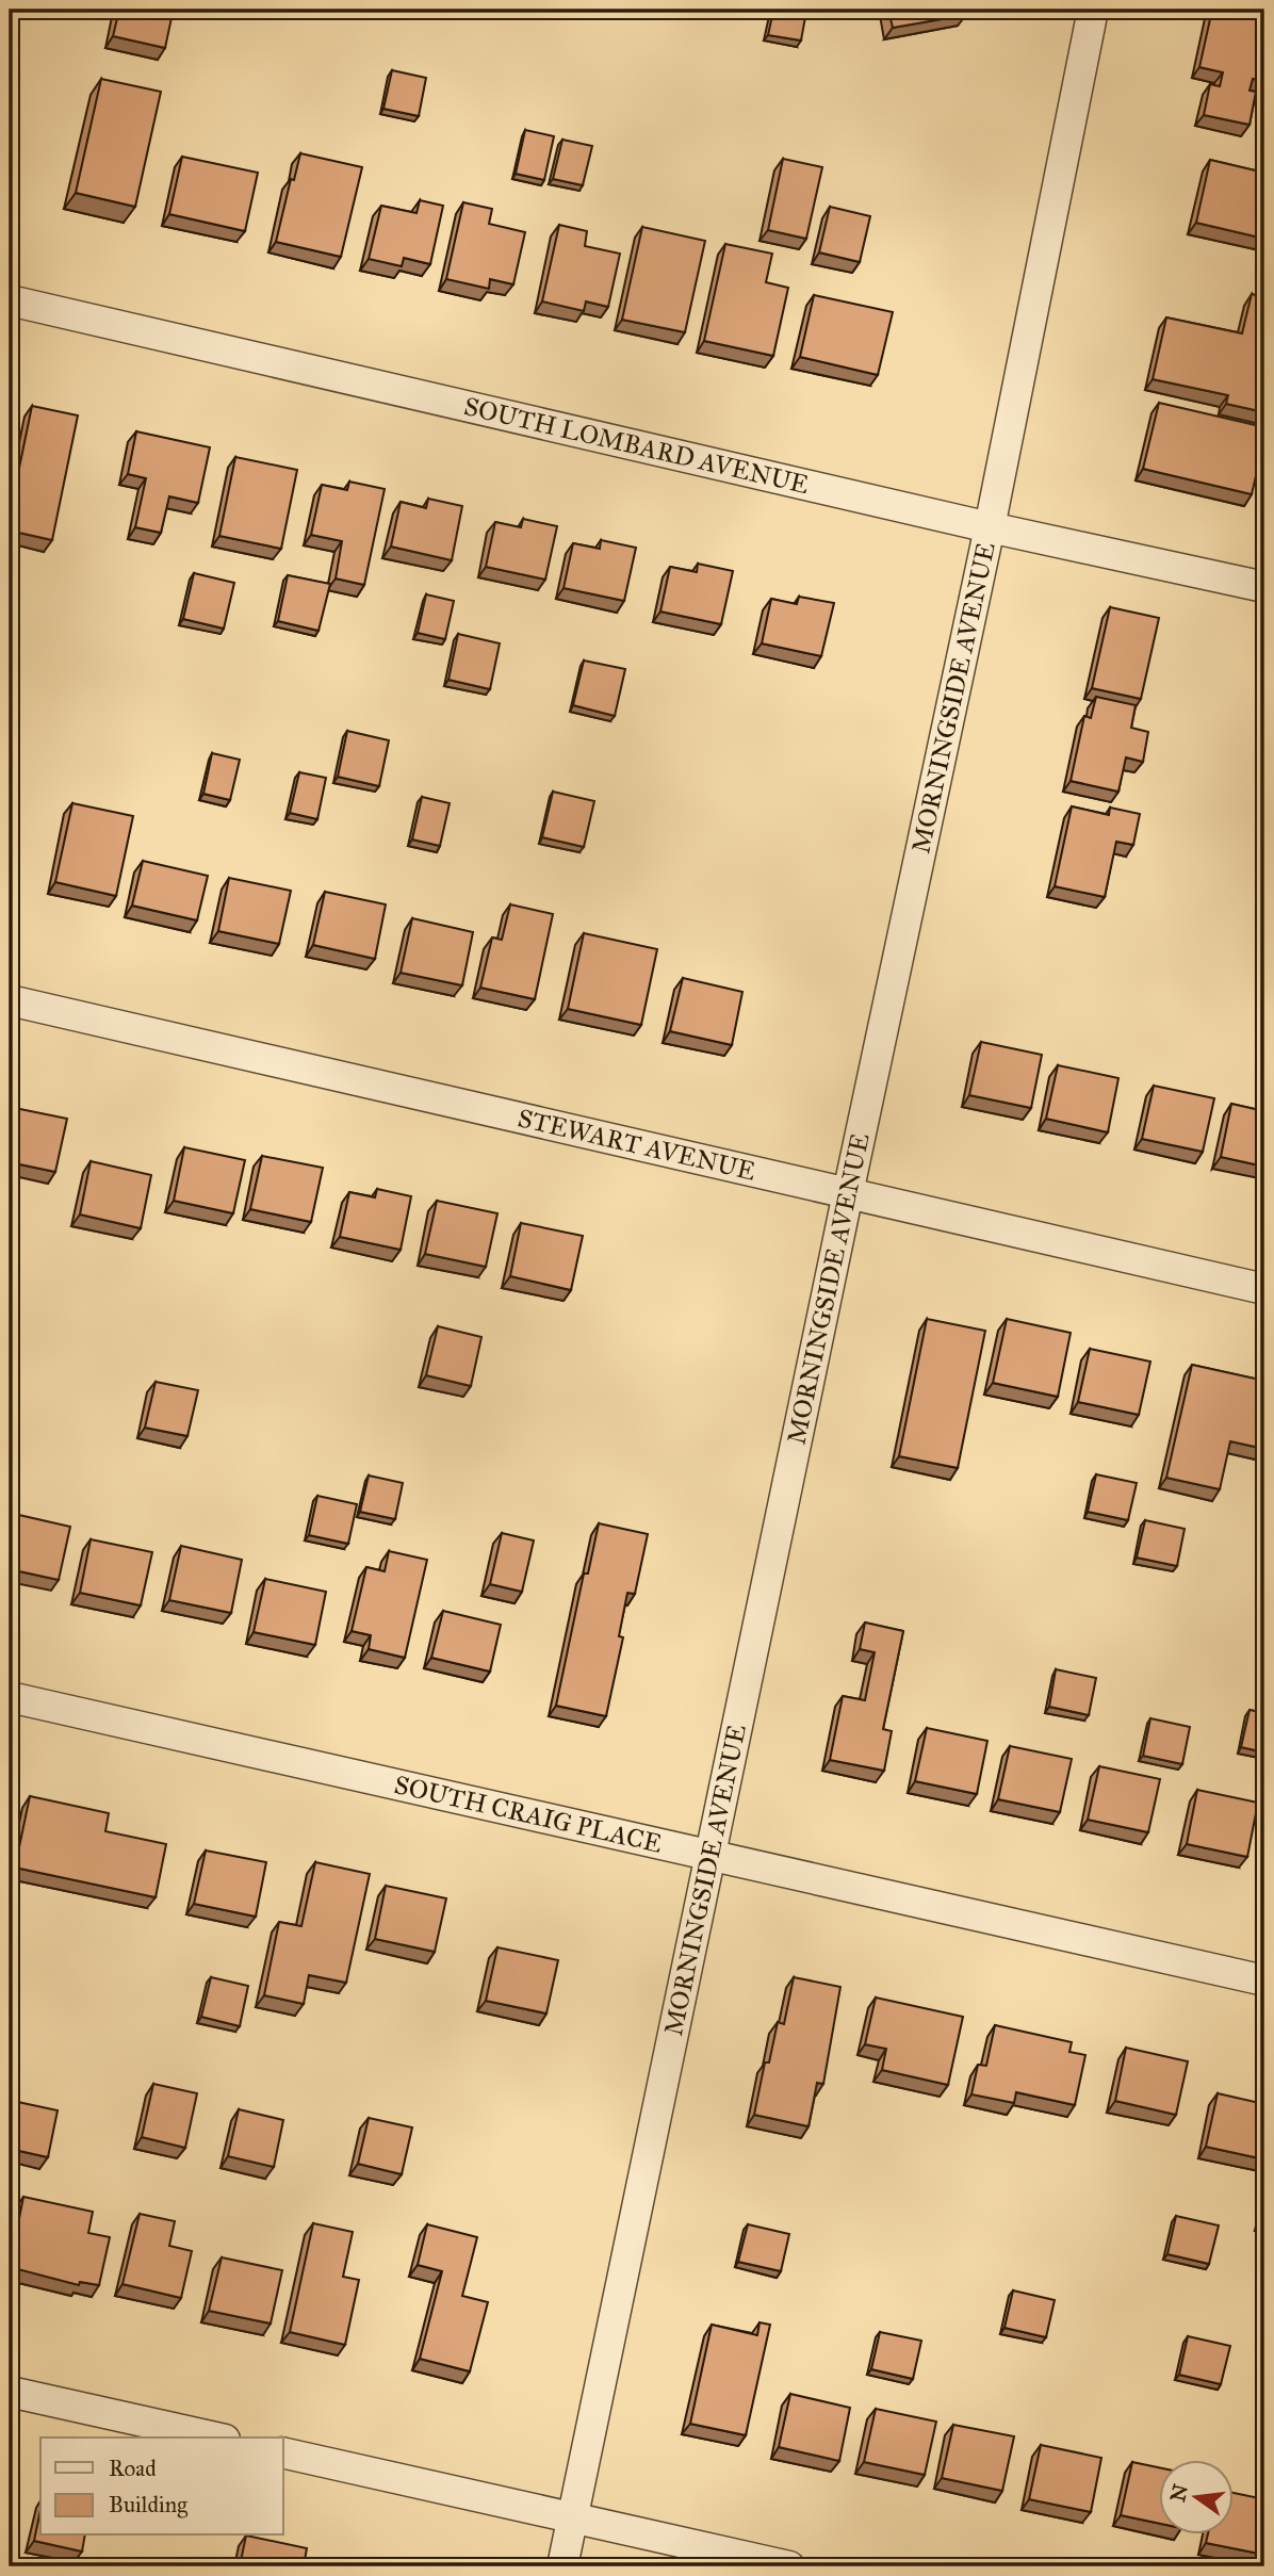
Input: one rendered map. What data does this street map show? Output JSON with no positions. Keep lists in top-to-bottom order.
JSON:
{
  "streets": {
    "street": [
      "SOUTH LOMBARD AVENUE",
      "MORNINGSIDE AVENUE",
      "STEWART AVENUE",
      "SOUTH CRAIG PLACE"
    ]
  },
  "crossings": [
    ["SOUTH LOMBARD AVENUE", "MORNINGSIDE AVENUE"],
    ["MORNINGSIDE AVENUE", "STEWART AVENUE"],
    ["MORNINGSIDE AVENUE", "SOUTH CRAIG PLACE"]
  ],
  "legend": ["Road", "Building"],
  "north": "left"
}
